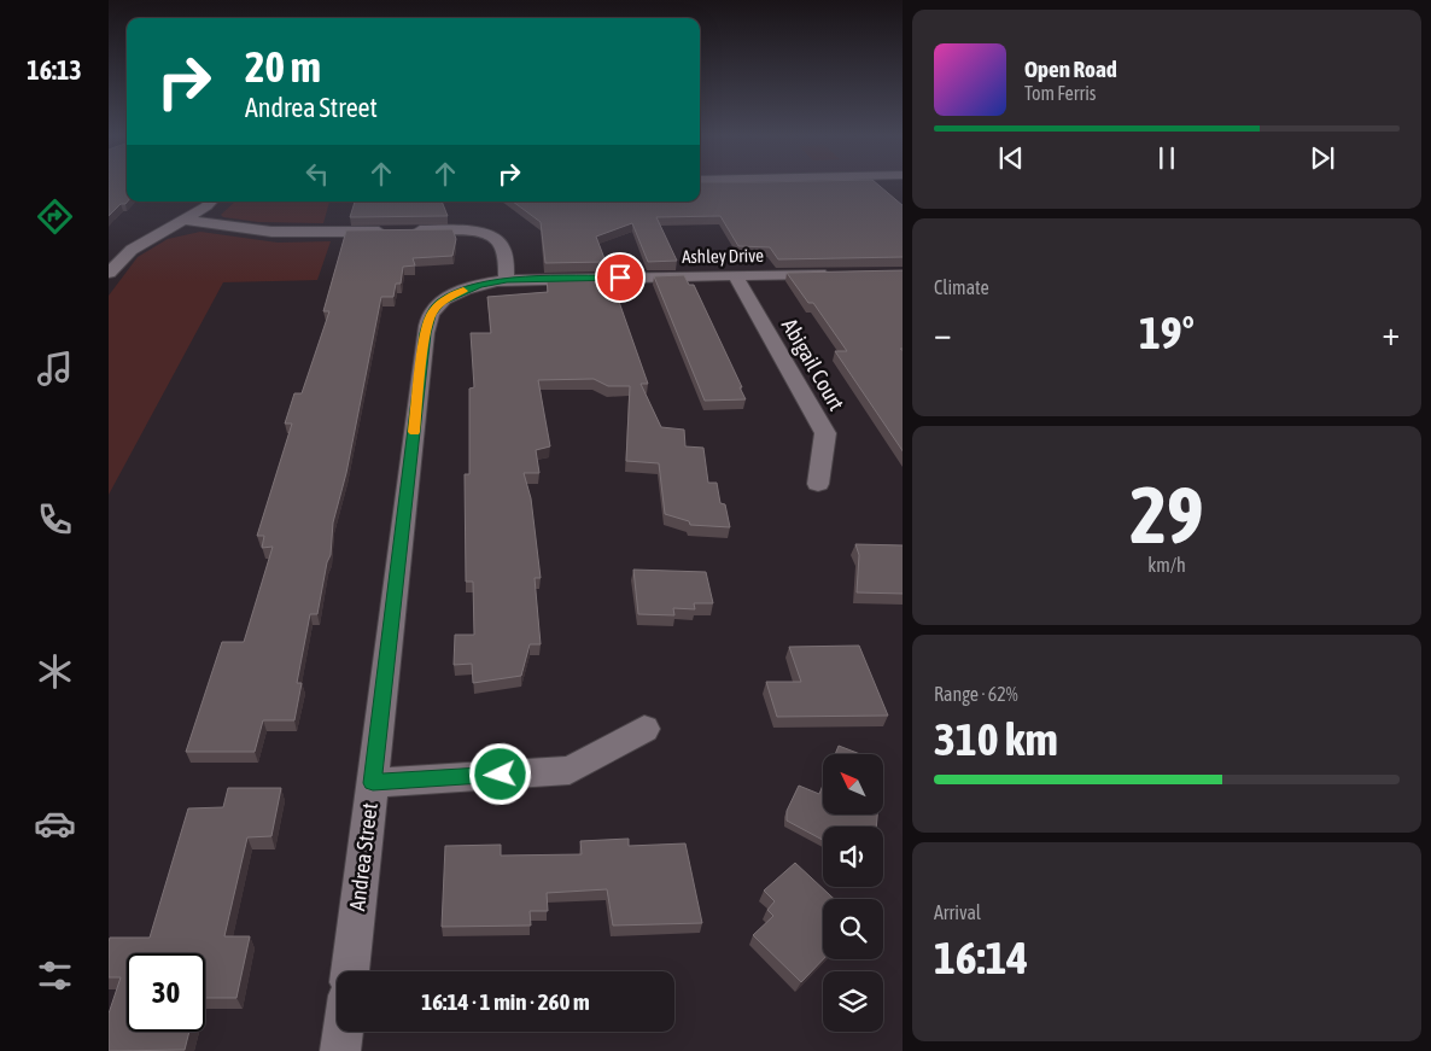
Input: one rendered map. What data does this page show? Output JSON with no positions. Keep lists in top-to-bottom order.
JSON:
{
  "streets": {
    "street": ["Ashley Drive", "Abigail Court", "Andrea Street"]
  },
  "crossings": [
    ["Ashley Drive", "Abigail Court"],
    ["Ashley Drive", "Andrea Street"]
  ],
  "north": "top left",
  "page": {
    "tabs": "16:13",
    "turn": ["20 m", "Andrea Street"],
    "song": ["Open Road", "Tom Ferris"],
    "tile": [
      "Climate",
      ["29", "km/h"],
      ["Range · 62%", "310 km"],
      ["Arrival", "16:14"]
    ],
    "heat": ["−", "19°", "+"],
    "limit": "30",
    "trip": "16:14 · 1 min · 260 m"
  }
}
